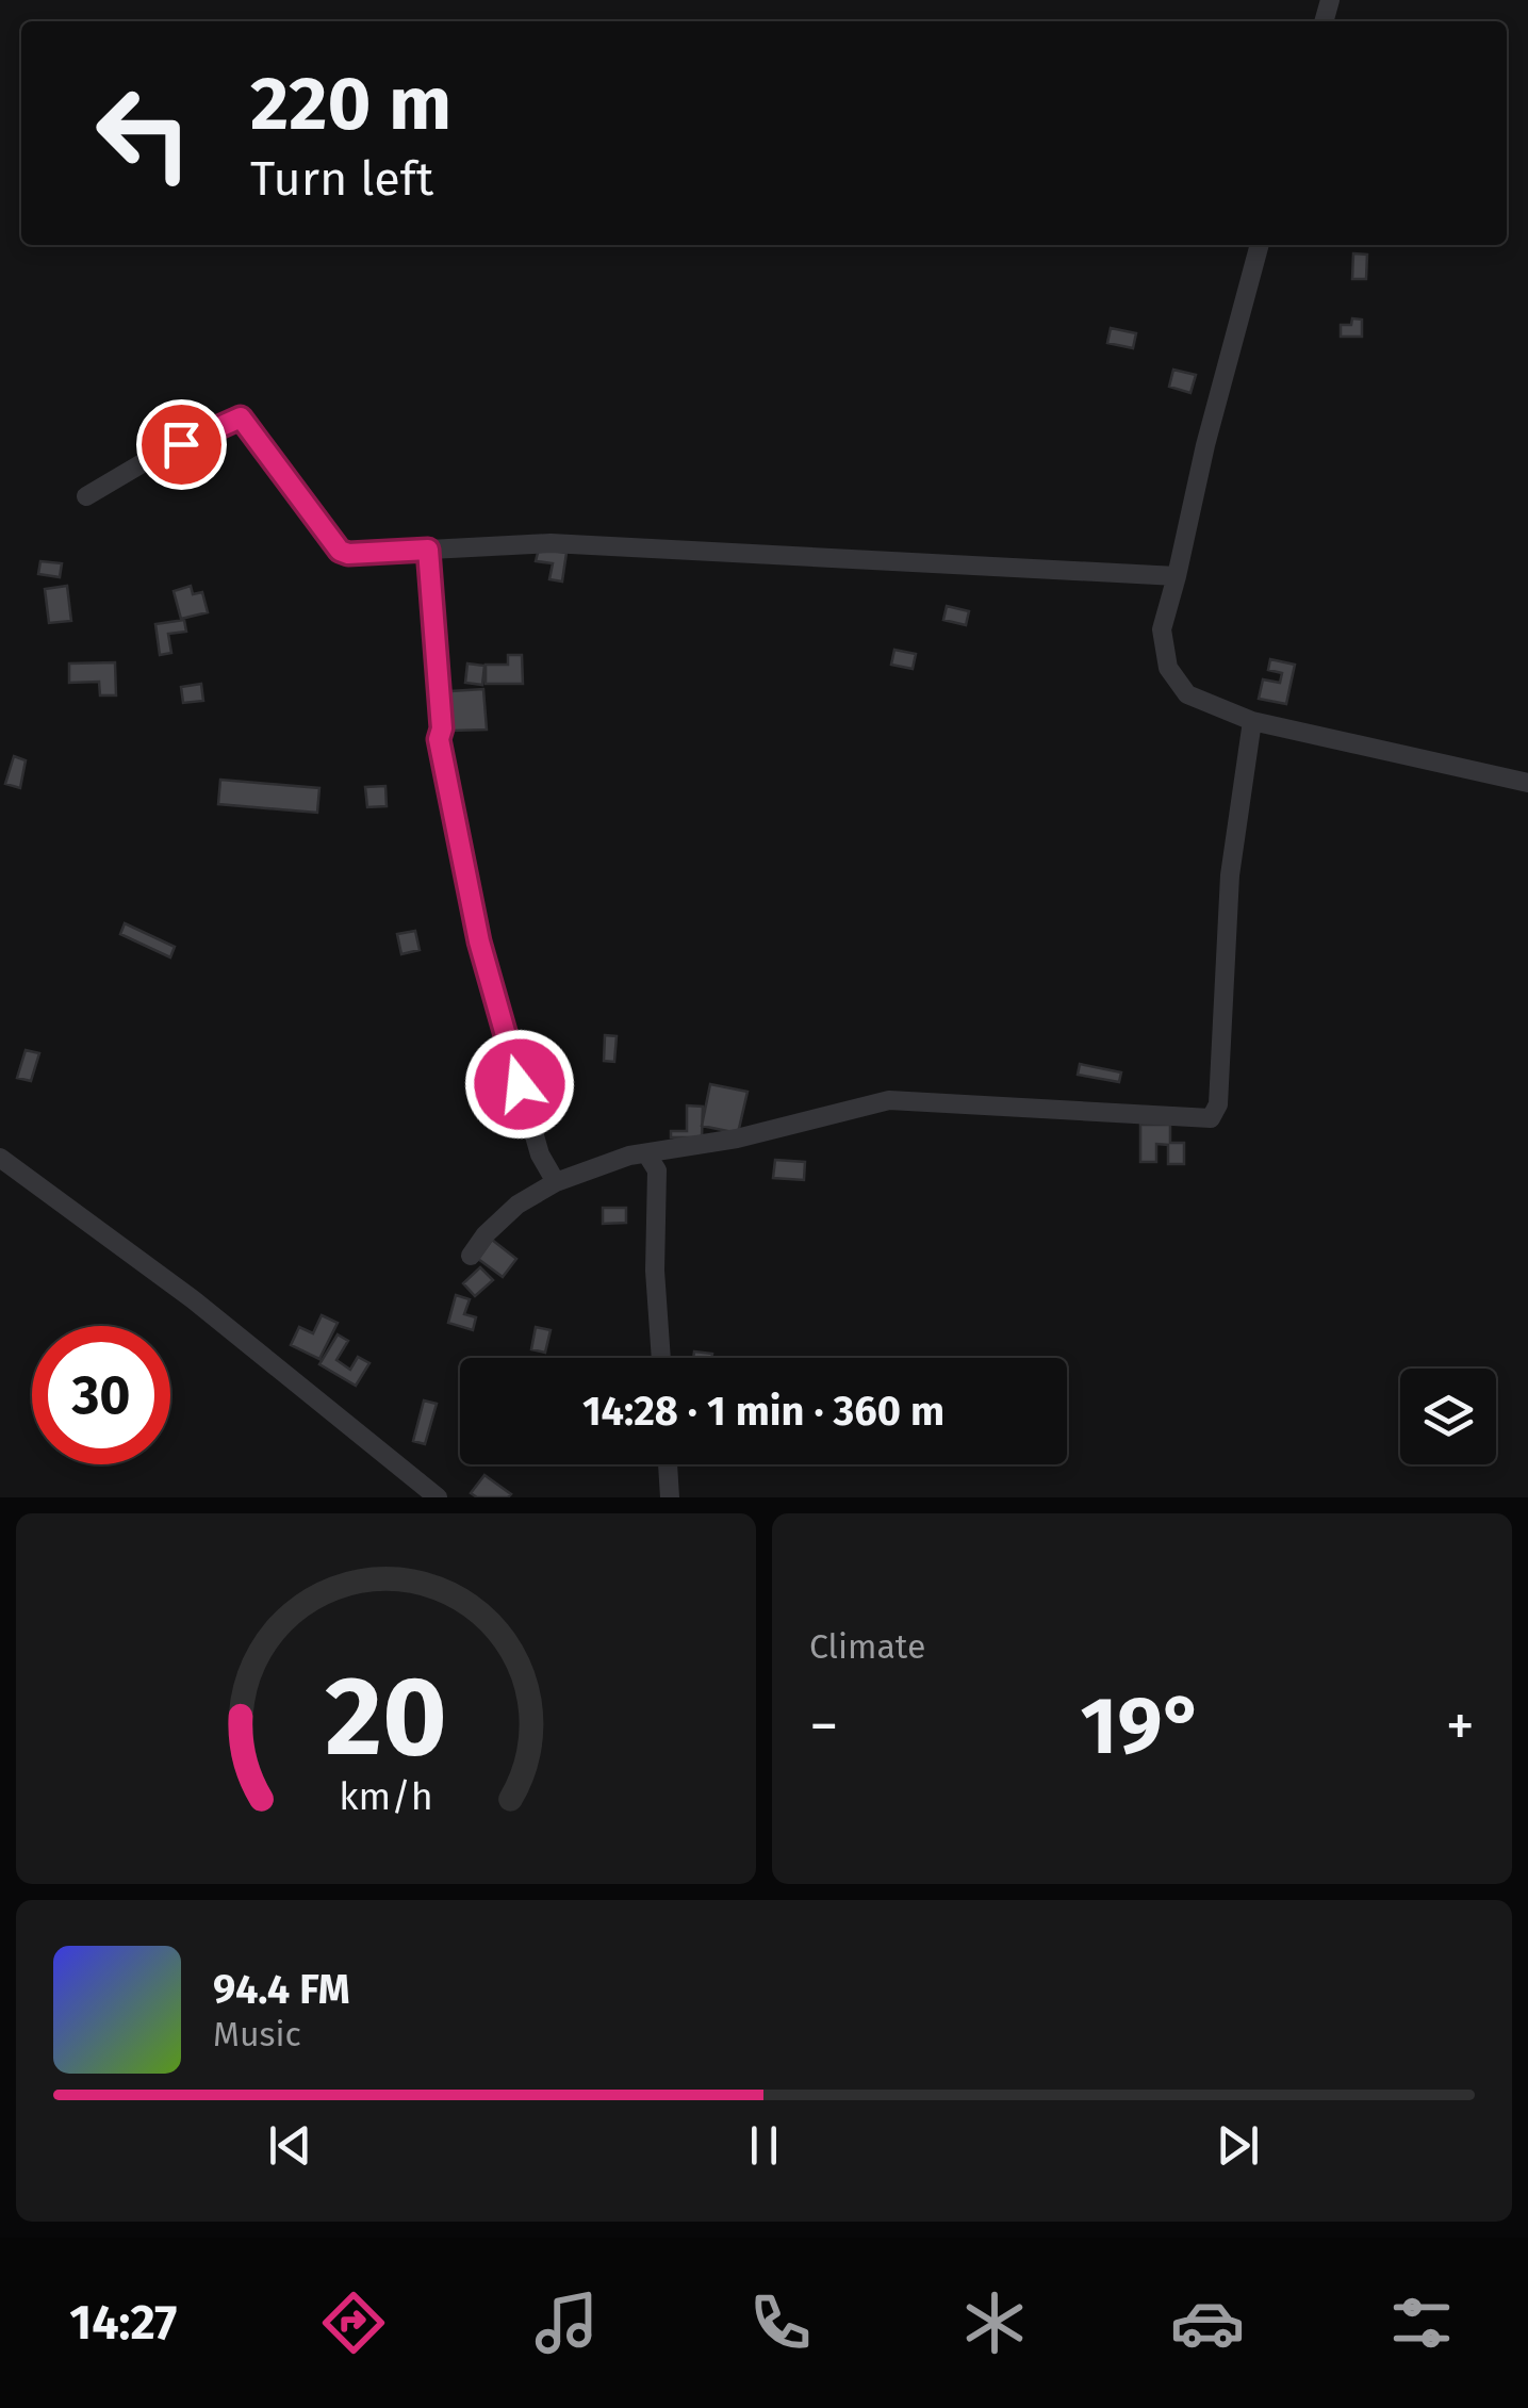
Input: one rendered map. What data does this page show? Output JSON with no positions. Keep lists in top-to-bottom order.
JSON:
{
  "page": {
    "turn": ["220 m", "Turn left"],
    "limit": "30",
    "trip": "14:28 · 1 min · 360 m",
    "tile": "Climate",
    "heat": ["−", "19°", "+"],
    "song": ["94.4 FM", "Music"],
    "tabs": "14:27",
    "gauge": ["20", "km/h"]
  }
}
